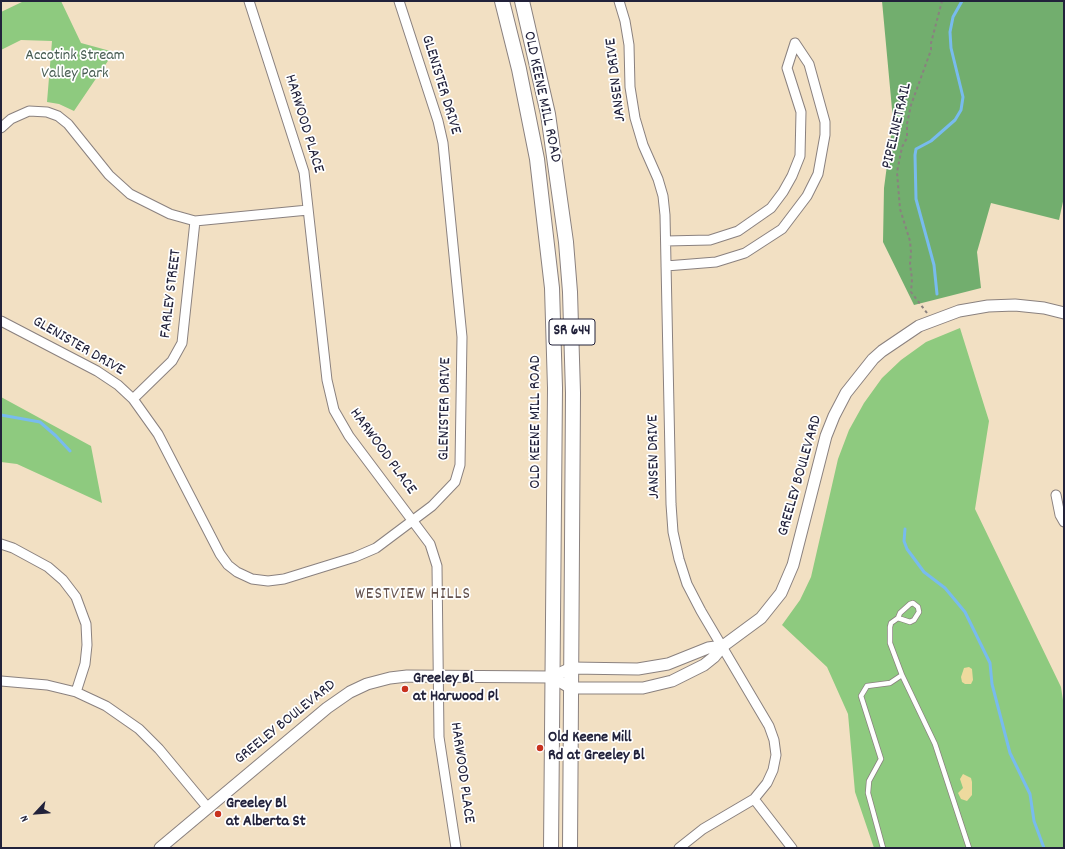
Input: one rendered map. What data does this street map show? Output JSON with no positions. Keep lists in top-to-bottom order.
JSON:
{
  "streets": {
    "main road": ["OLD KEENE MILL ROAD", "SR 644"],
    "street": [
      "JANSEN DRIVE",
      "GLENISTER DRIVE",
      "HARWOOD PLACE",
      "FARLEY STREET",
      "GREELEY BOULEVARD"
    ],
    "path": ["PIPELINETRAIL"]
  },
  "crossings": [
    ["JANSEN DRIVE", "GREELEY BOULEVARD"],
    ["GLENISTER DRIVE", "HARWOOD PLACE"],
    ["GLENISTER DRIVE", "FARLEY STREET"],
    ["OLD KEENE MILL ROAD", "GREELEY BOULEVARD"],
    ["HARWOOD PLACE", "GREELEY BOULEVARD"],
    ["PIPELINETRAIL", "GREELEY BOULEVARD"]
  ],
  "districts": ["WESTVIEW HILLS"],
  "parks": ["Accotink Stream Valley Park"],
  "places": ["Greeley Bl at Harwood Pl", "Old Keene Mill Rd at Greeley Bl", "Greeley Bl at Alberta St"],
  "north": "bottom left"
}
